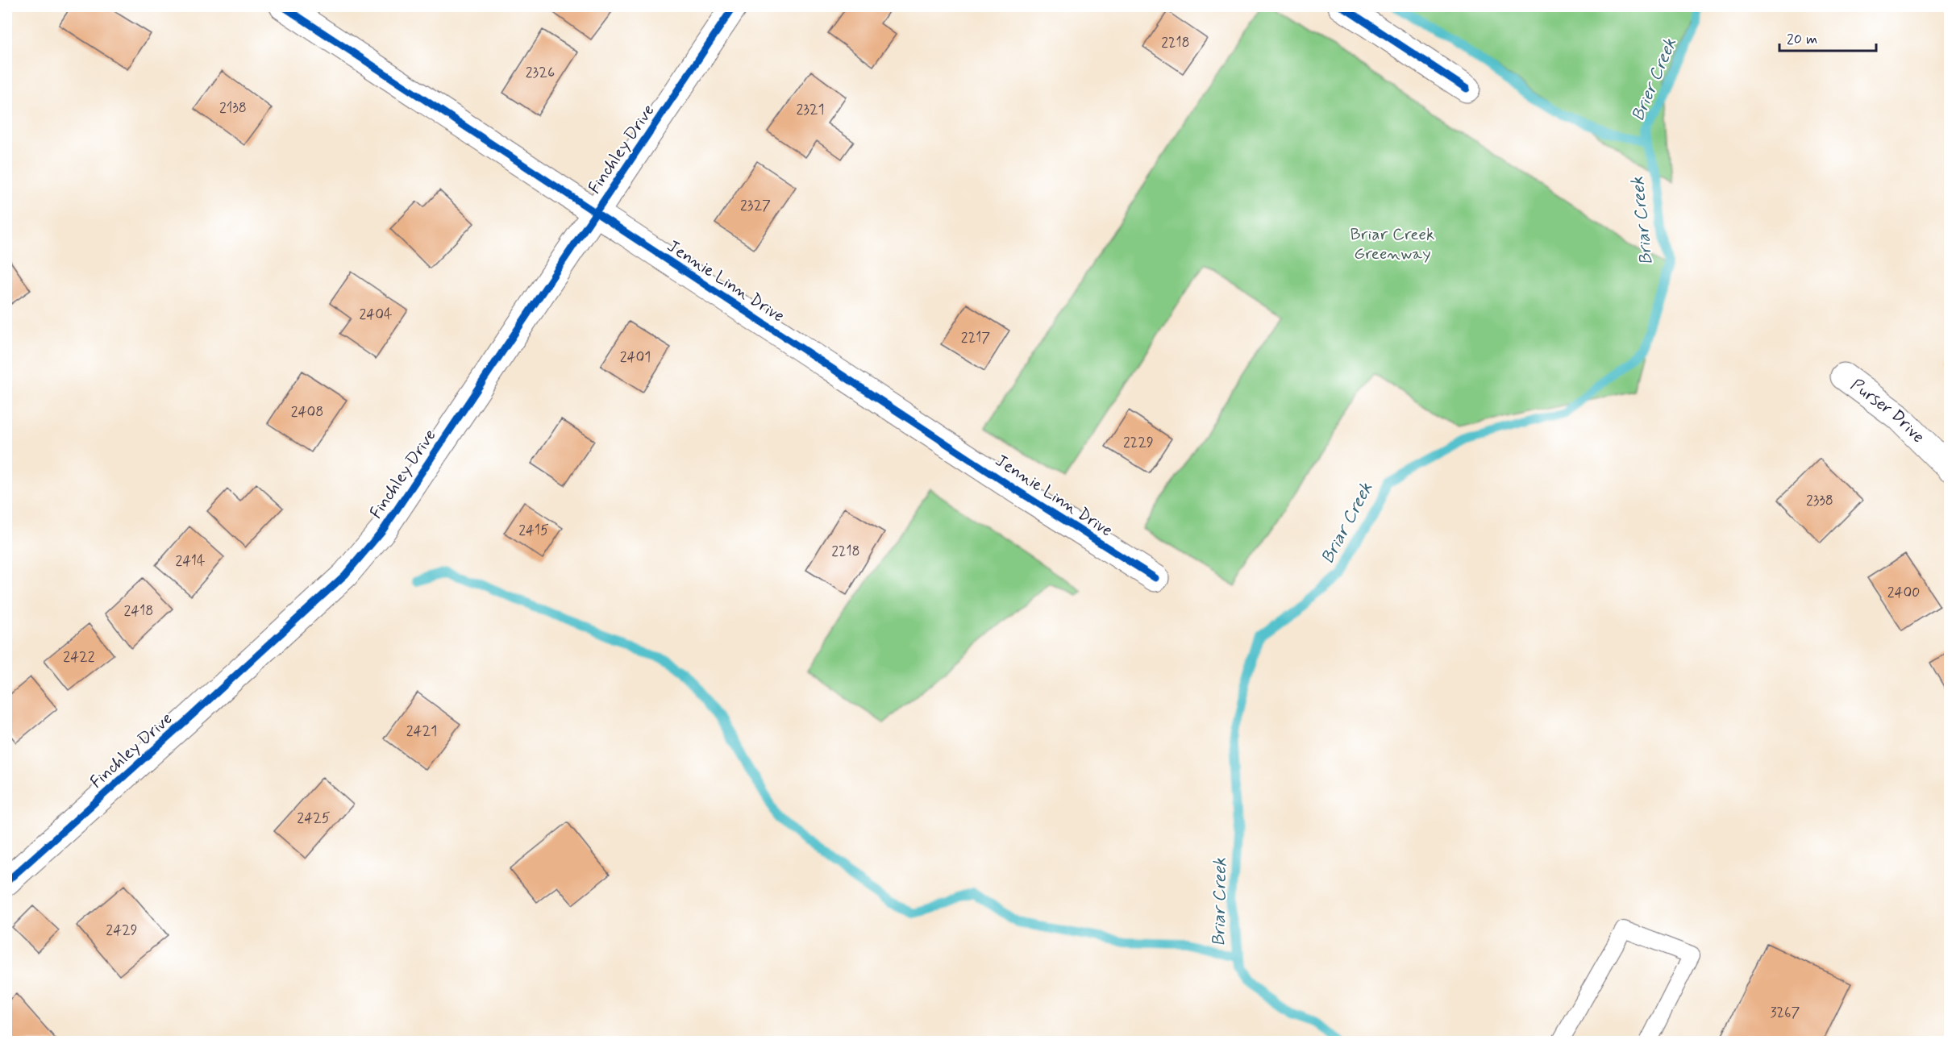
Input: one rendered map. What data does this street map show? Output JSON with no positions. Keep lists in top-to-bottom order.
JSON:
{
  "streets": {
    "street": ["Finchley Drive", "Jennie Linn Drive", "Purser Drive"]
  },
  "crossings": [
    ["Finchley Drive", "Jennie Linn Drive"]
  ],
  "water": ["Brier Creek", "Briar Creek"],
  "parks": ["Briar Creek Greenway"],
  "house_numbers": [
    "2218",
    "2326",
    "2138",
    "2321",
    "2327",
    "2404",
    "2217",
    "2401",
    "2408",
    "2229",
    "2338",
    "2415",
    "2218",
    "2414",
    "2400",
    "2418",
    "2422",
    "2421",
    "2425",
    "2429",
    "3267"
  ],
  "scale_bar": "20 m"
}
